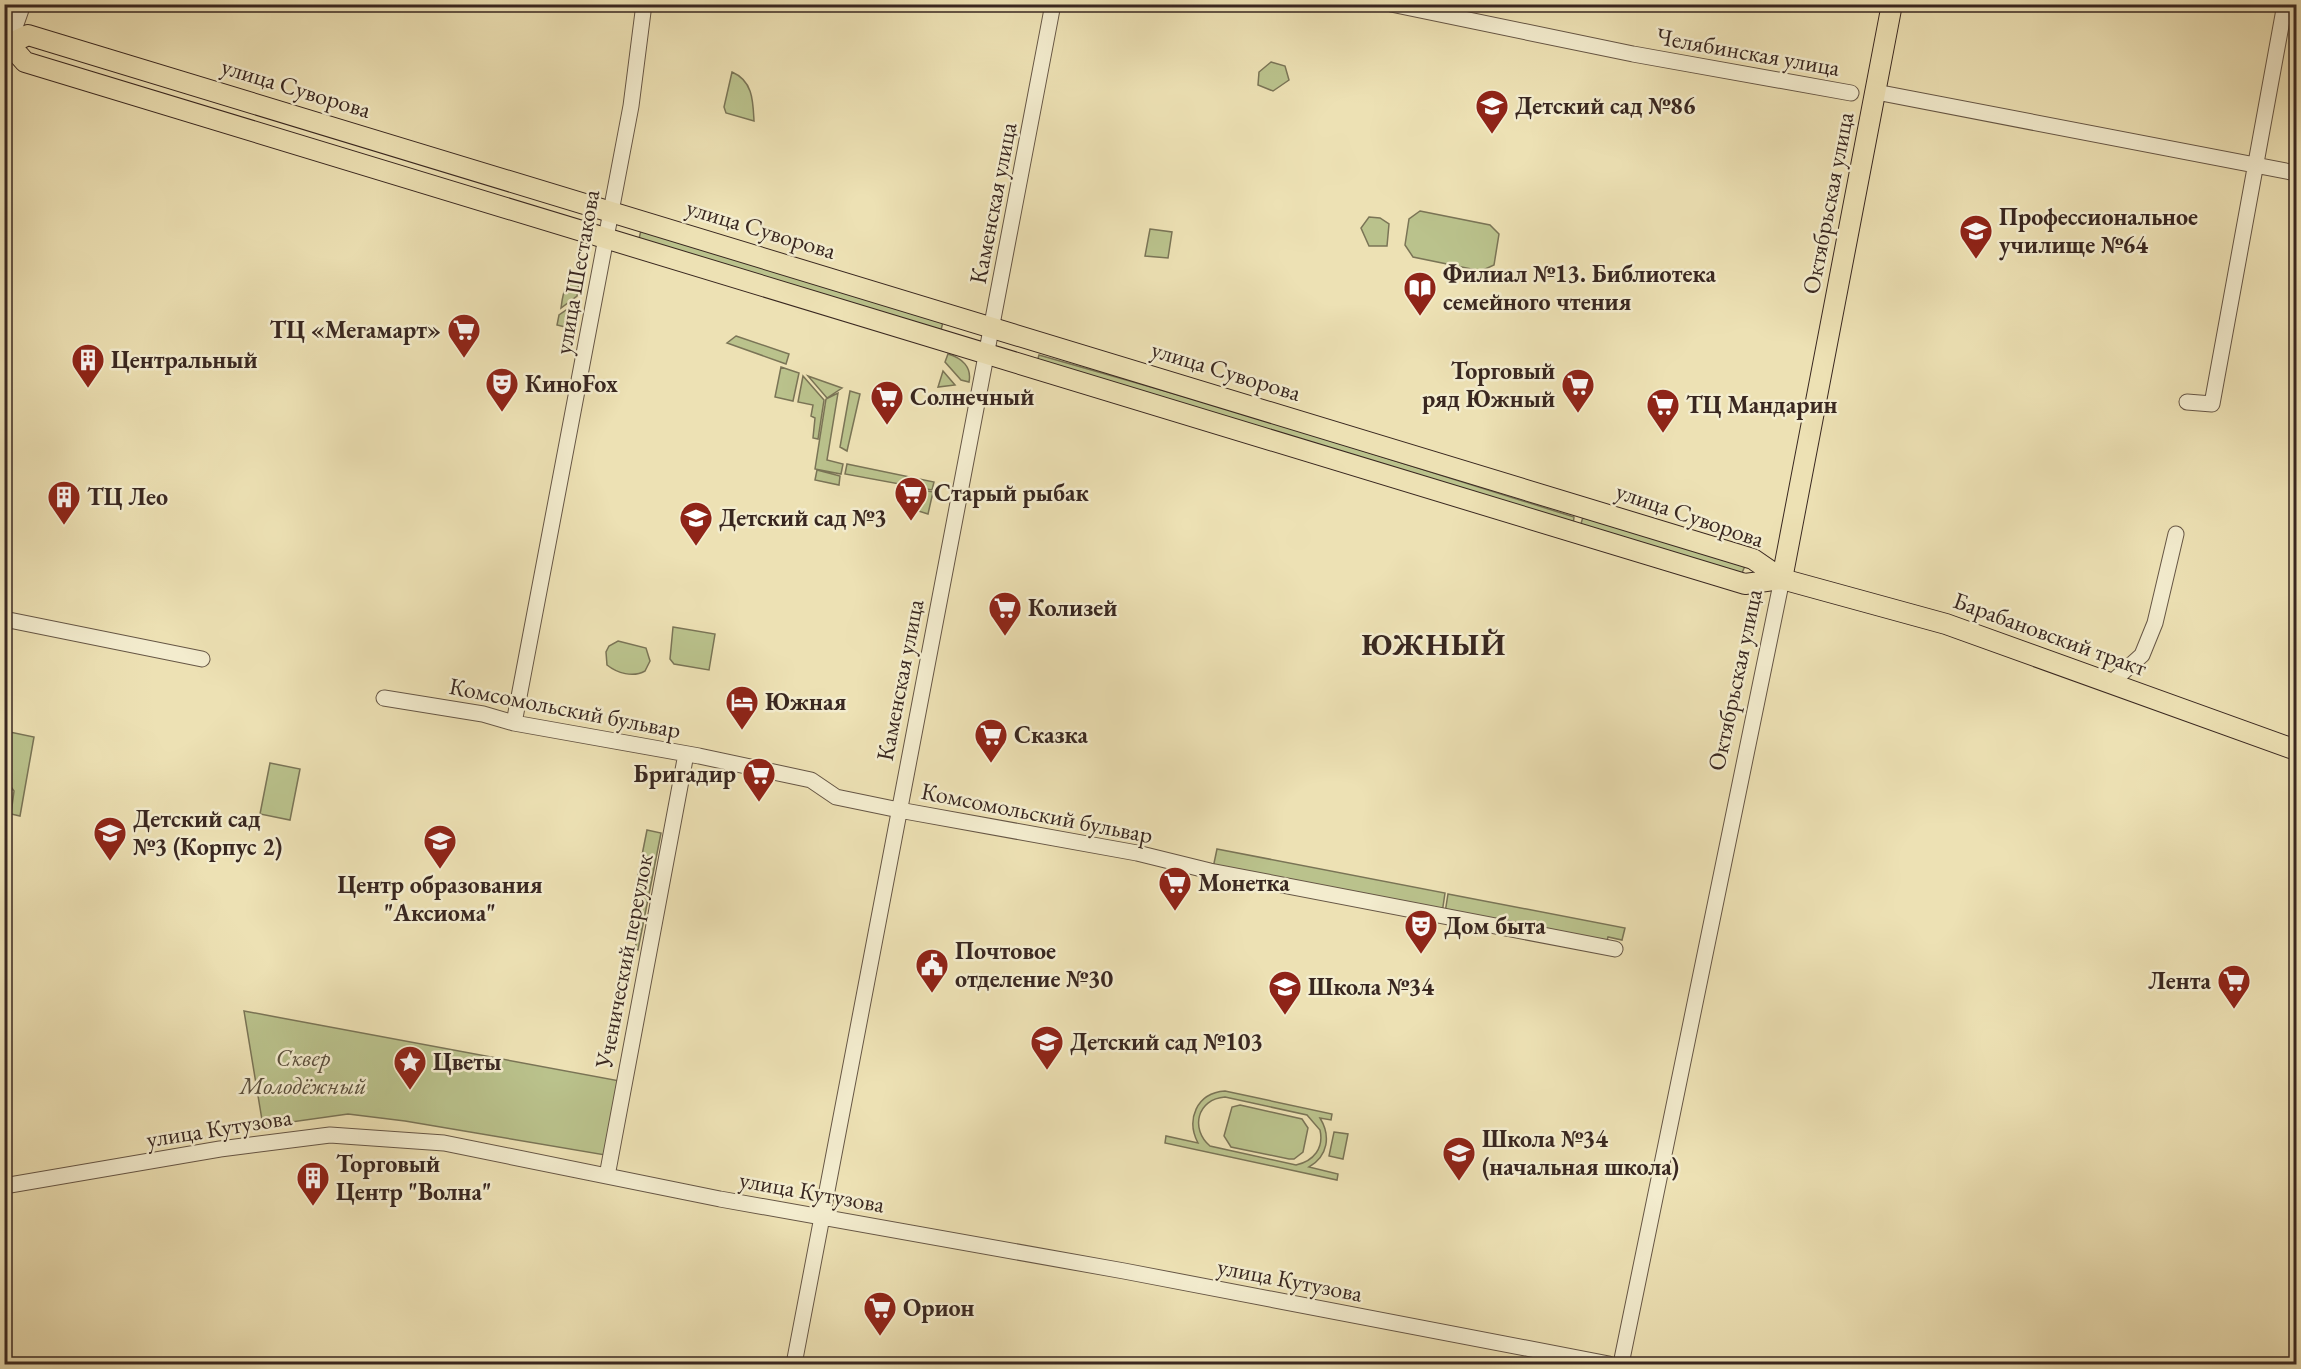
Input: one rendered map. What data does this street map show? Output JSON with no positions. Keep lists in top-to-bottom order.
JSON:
{
  "streets": {
    "main road": ["улица Суворова", "Октябрьская улица", "Барабановский тракт"],
    "street": [
      "Челябинская улица",
      "Каменская улица",
      "улица Шестакова",
      "Комсомольский бульвар",
      "Ученический переулок",
      "улица Кутузова"
    ]
  },
  "crossings": [
    ["улица Суворова", "Каменская улица"],
    ["улица Суворова", "Октябрьская улица"],
    ["улица Суворова", "улица Шестакова"],
    ["улица Суворова", "Барабановский тракт"],
    ["Каменская улица", "Комсомольский бульвар"],
    ["Каменская улица", "улица Кутузова"],
    ["Октябрьская улица", "Барабановский тракт"],
    ["улица Шестакова", "Комсомольский бульвар"],
    ["Комсомольский бульвар", "Ученический переулок"],
    ["Ученический переулок", "улица Кутузова"]
  ],
  "districts": ["ЮЖНЫЙ"],
  "parks": ["Сквер Молодёжный"],
  "places": {
    "school or university": [
      "Детский сад №86",
      "Профессиональное училище №64",
      "Детский сад №3",
      "Детский сад №3 (Корпус 2)",
      "Центр образования \"Аксиома\"",
      "Школа №34",
      "Детский сад №103",
      "Школа №34 (начальная школа)"
    ],
    "library": ["Филиал №13. Библиотека семейного чтения"],
    "supermarket": [
      "ТЦ «Мегамарт»",
      "Торговый ряд Южный",
      "Солнечный",
      "ТЦ Мандарин",
      "Старый рыбак",
      "Колизей",
      "Сказка",
      "Бригадир",
      "Монетка",
      "Лента",
      "Орион"
    ],
    "building": ["Центральный", "ТЦ Лео", "Торговый Центр \"Волна\""],
    "theatre": ["КиноFox", "Дом быта"],
    "hotel": ["Южная"],
    "public building": ["Почтовое отделение №30"],
    "place": ["Цветы"]
  }
}
